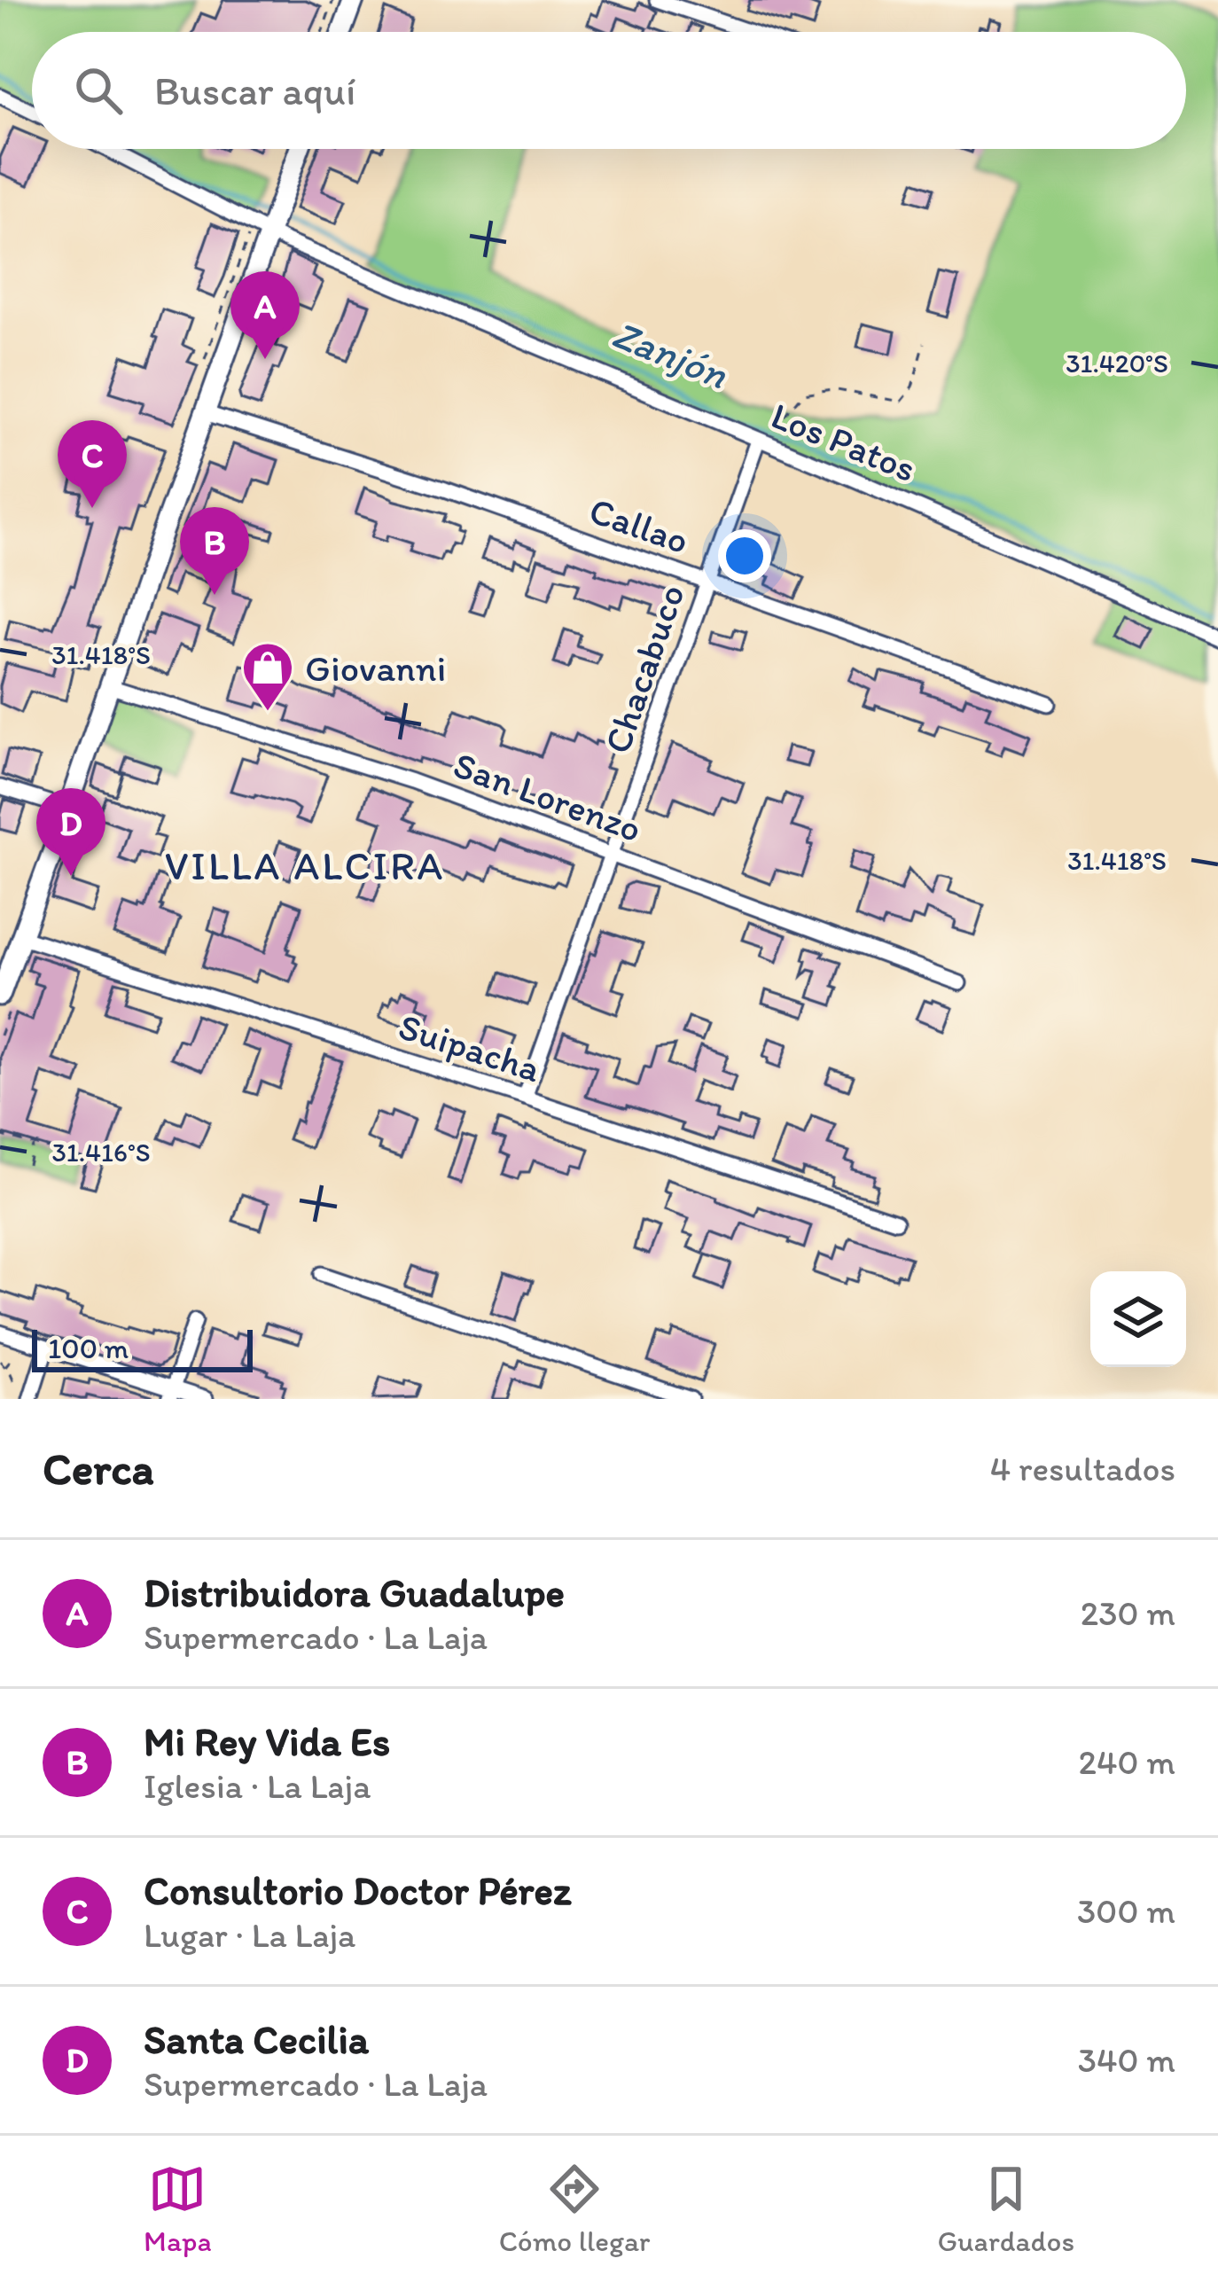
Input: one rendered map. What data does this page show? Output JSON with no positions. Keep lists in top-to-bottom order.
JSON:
{
  "streets": {
    "street": [
      "Los Patos",
      "Callao",
      "Chacabuco",
      "San Lorenzo",
      "Suipacha"
    ]
  },
  "crossings": [
    ["Los Patos", "Chacabuco"],
    ["Callao", "Chacabuco"],
    ["Chacabuco", "San Lorenzo"],
    ["Chacabuco", "Suipacha"]
  ],
  "districts": ["VILLA ALCIRA"],
  "water": ["Zanjón"],
  "places": {
    "shop": ["Giovanni"]
  },
  "scale_bar": "100 m",
  "page": {
    "search": "Buscar aquí",
    "pins": [
      "A",
      "C",
      "B",
      "D"
    ],
    "scale": "100 m",
    "heading": ["Cerca", "4 resultados"],
    "list": [
      {
        "mark": "A",
        "name": "Distribuidora Guadalupe",
        "note": "Supermercado · La Laja",
        "value": "230 m"
      },
      {
        "mark": "B",
        "name": "Mi Rey Vida Es",
        "note": "Iglesia · La Laja",
        "value": "240 m"
      },
      {
        "mark": "C",
        "name": "Consultorio Doctor Pérez",
        "note": "Lugar · La Laja",
        "value": "300 m"
      },
      {
        "mark": "D",
        "name": "Santa Cecilia",
        "note": "Supermercado · La Laja",
        "value": "340 m"
      }
    ],
    "nav": ["Mapa", "Cómo llegar", "Guardados"]
  },
  "coordinates": ["31.420°S", "31.418°S", "31.416°S"]
}
